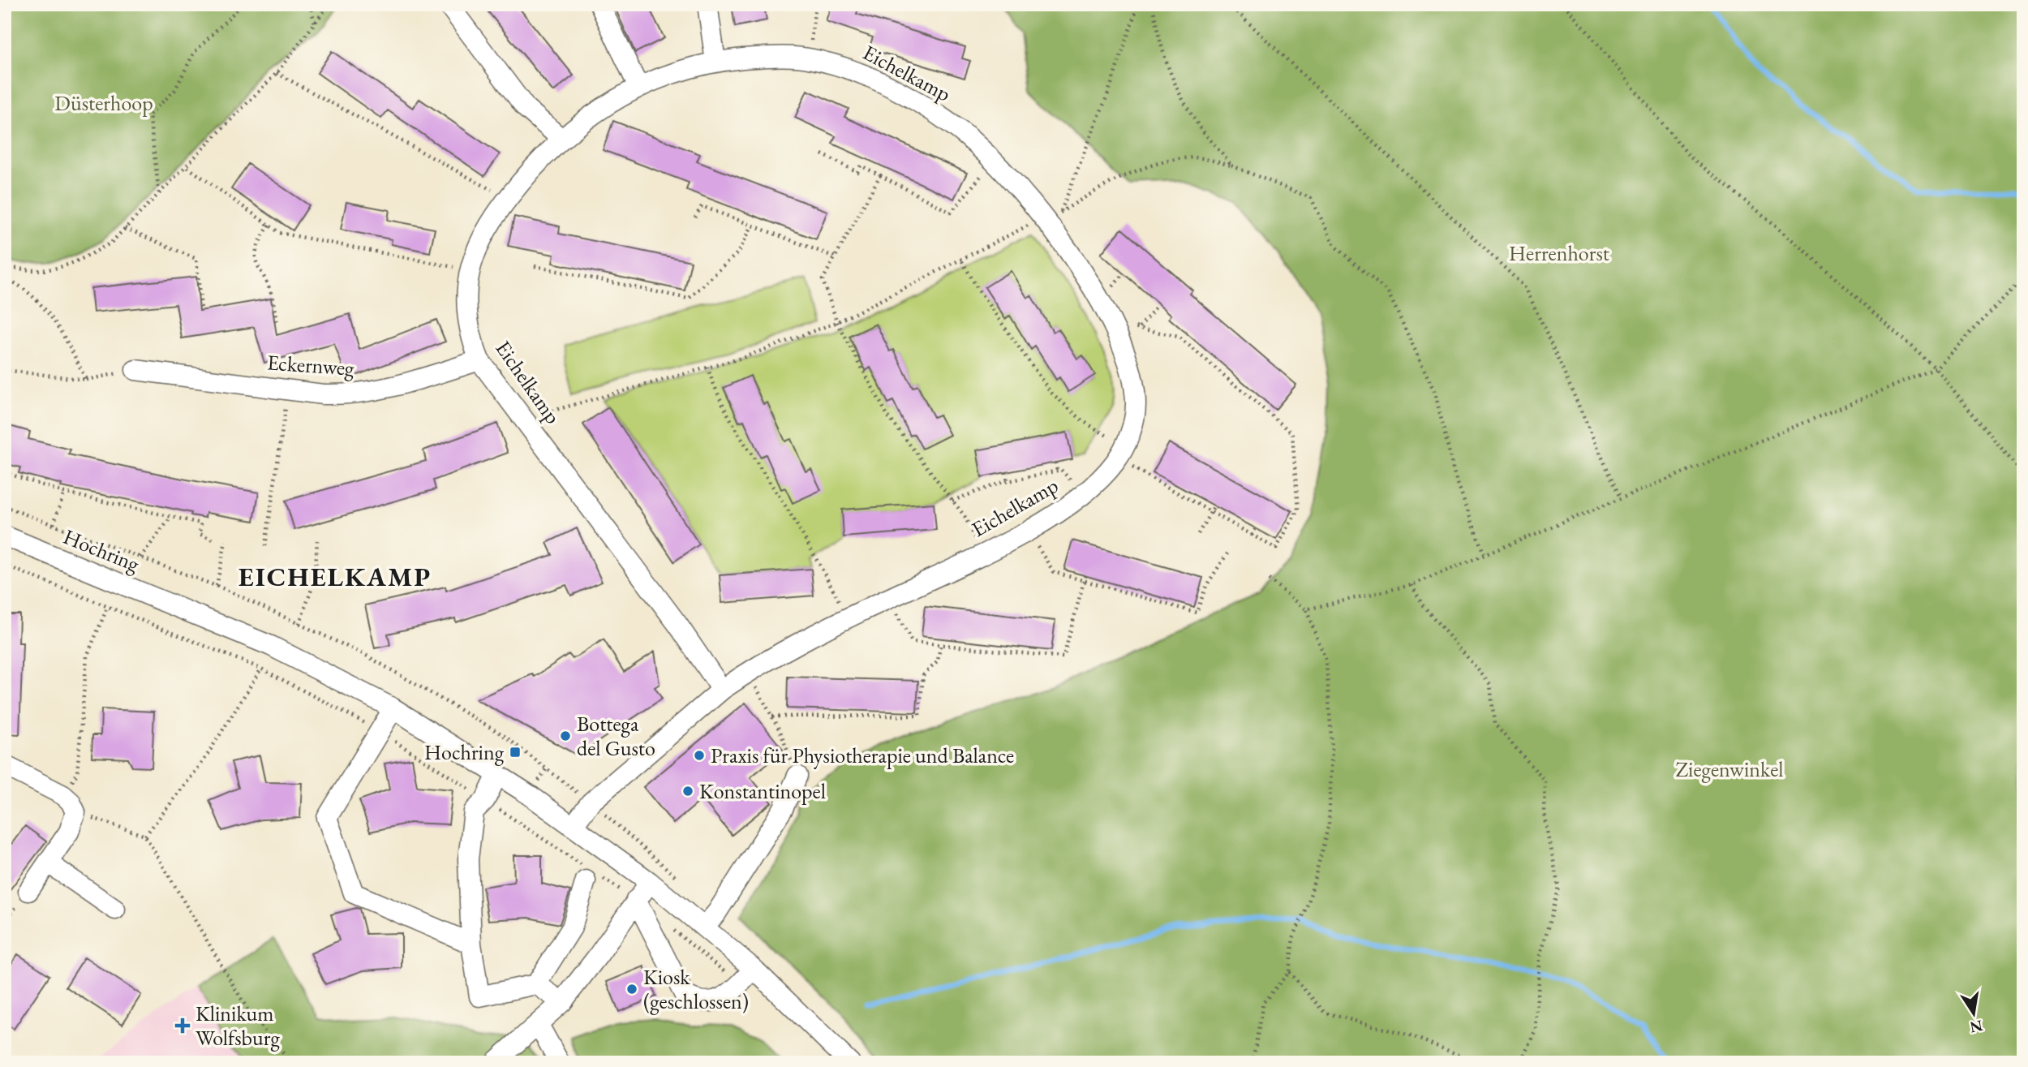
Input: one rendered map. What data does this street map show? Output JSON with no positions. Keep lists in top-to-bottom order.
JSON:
{
  "streets": {
    "street": ["Eichelkamp", "Eckernweg", "Hochring"]
  },
  "crossings": [
    ["Eichelkamp", "Eckernweg"],
    ["Eichelkamp", "Hochring"]
  ],
  "districts": ["EICHELKAMP"],
  "parks": ["Düsterhoop", "Herrenhorst", "Ziegenwinkel"],
  "places": {
    "other": [
      "Bottega del Gusto",
      "Praxis für Physiotherapie und Balance",
      "Konstantinopel",
      "Kiosk (geschlossen)"
    ],
    "transit": ["Hochring"],
    "health": ["Klinikum Wolfsburg"]
  },
  "north": "bottom"
}
